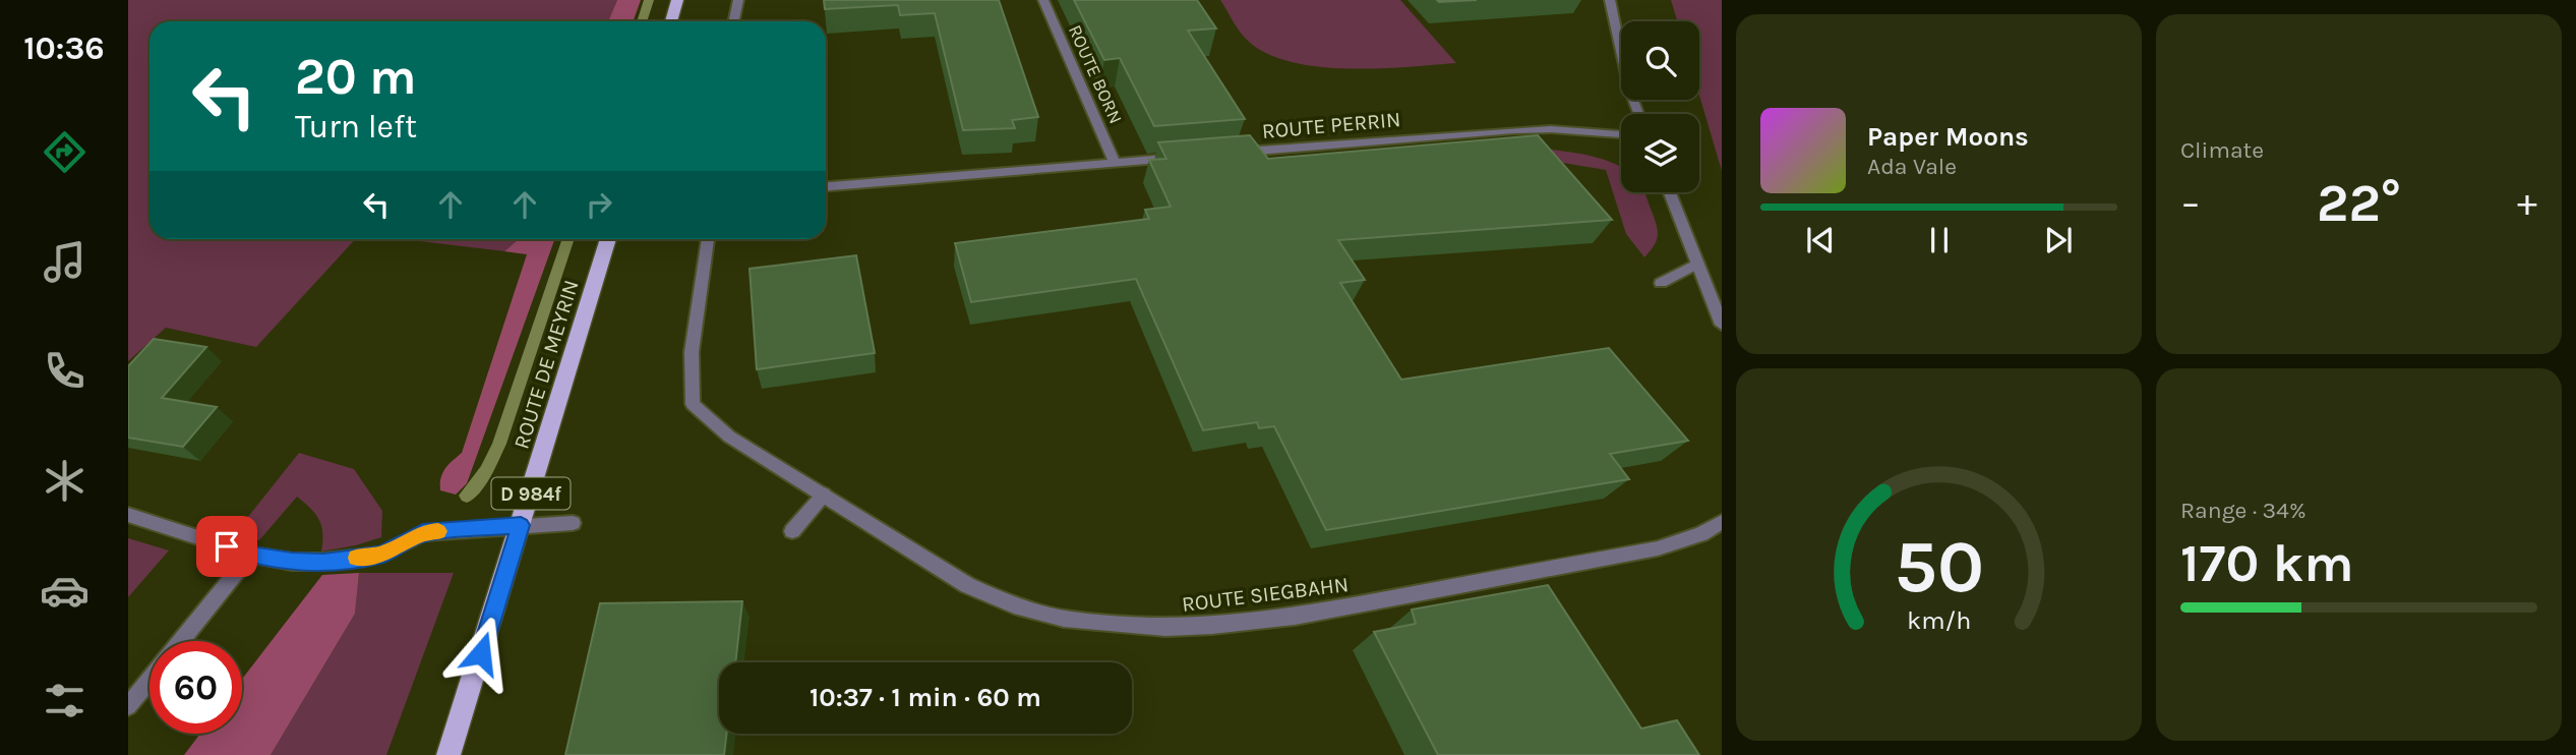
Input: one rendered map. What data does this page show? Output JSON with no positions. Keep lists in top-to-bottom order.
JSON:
{
  "streets": {
    "main road": ["ROUTE DE MEYRIN", "D 984f"],
    "street": ["ROUTE BORN", "ROUTE PERRIN", "ROUTE SIEGBAHN"]
  },
  "page": {
    "tabs": "10:36",
    "tile": [
      "Climate",
      ["Range · 34%", "170 km"]
    ],
    "turn": ["20 m", "Turn left"],
    "song": ["Paper Moons", "Ada Vale"],
    "heat": ["−", "22°", "+"],
    "limit": "60",
    "trip": "10:37 · 1 min · 60 m",
    "gauge": ["50", "km/h"]
  }
}
